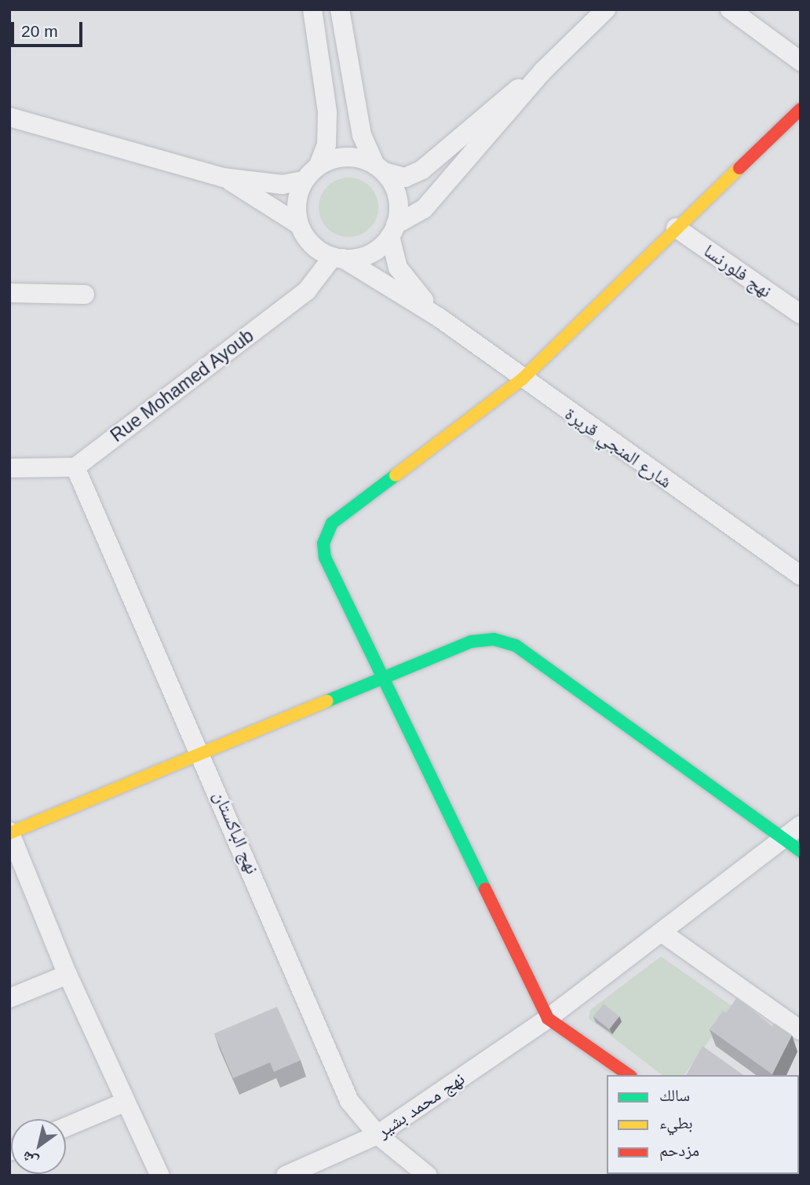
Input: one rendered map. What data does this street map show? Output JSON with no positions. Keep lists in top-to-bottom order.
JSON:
{
  "streets": {
    "street": [
      "نهج فلورنسا",
      "Rue Mohamed Ayoub",
      "شارع المنجي قريرة",
      "نهج الباكستان",
      "نهج محمد بشير"
    ]
  },
  "crossings": [
    ["Rue Mohamed Ayoub", "شارع المنجي قريرة"],
    ["Rue Mohamed Ayoub", "نهج الباكستان"],
    ["نهج الباكستان", "نهج محمد بشير"]
  ],
  "legend": ["سالك", "بطيء", "مزدحم"],
  "scale_bar": "20 m",
  "north": "bottom left"
}
